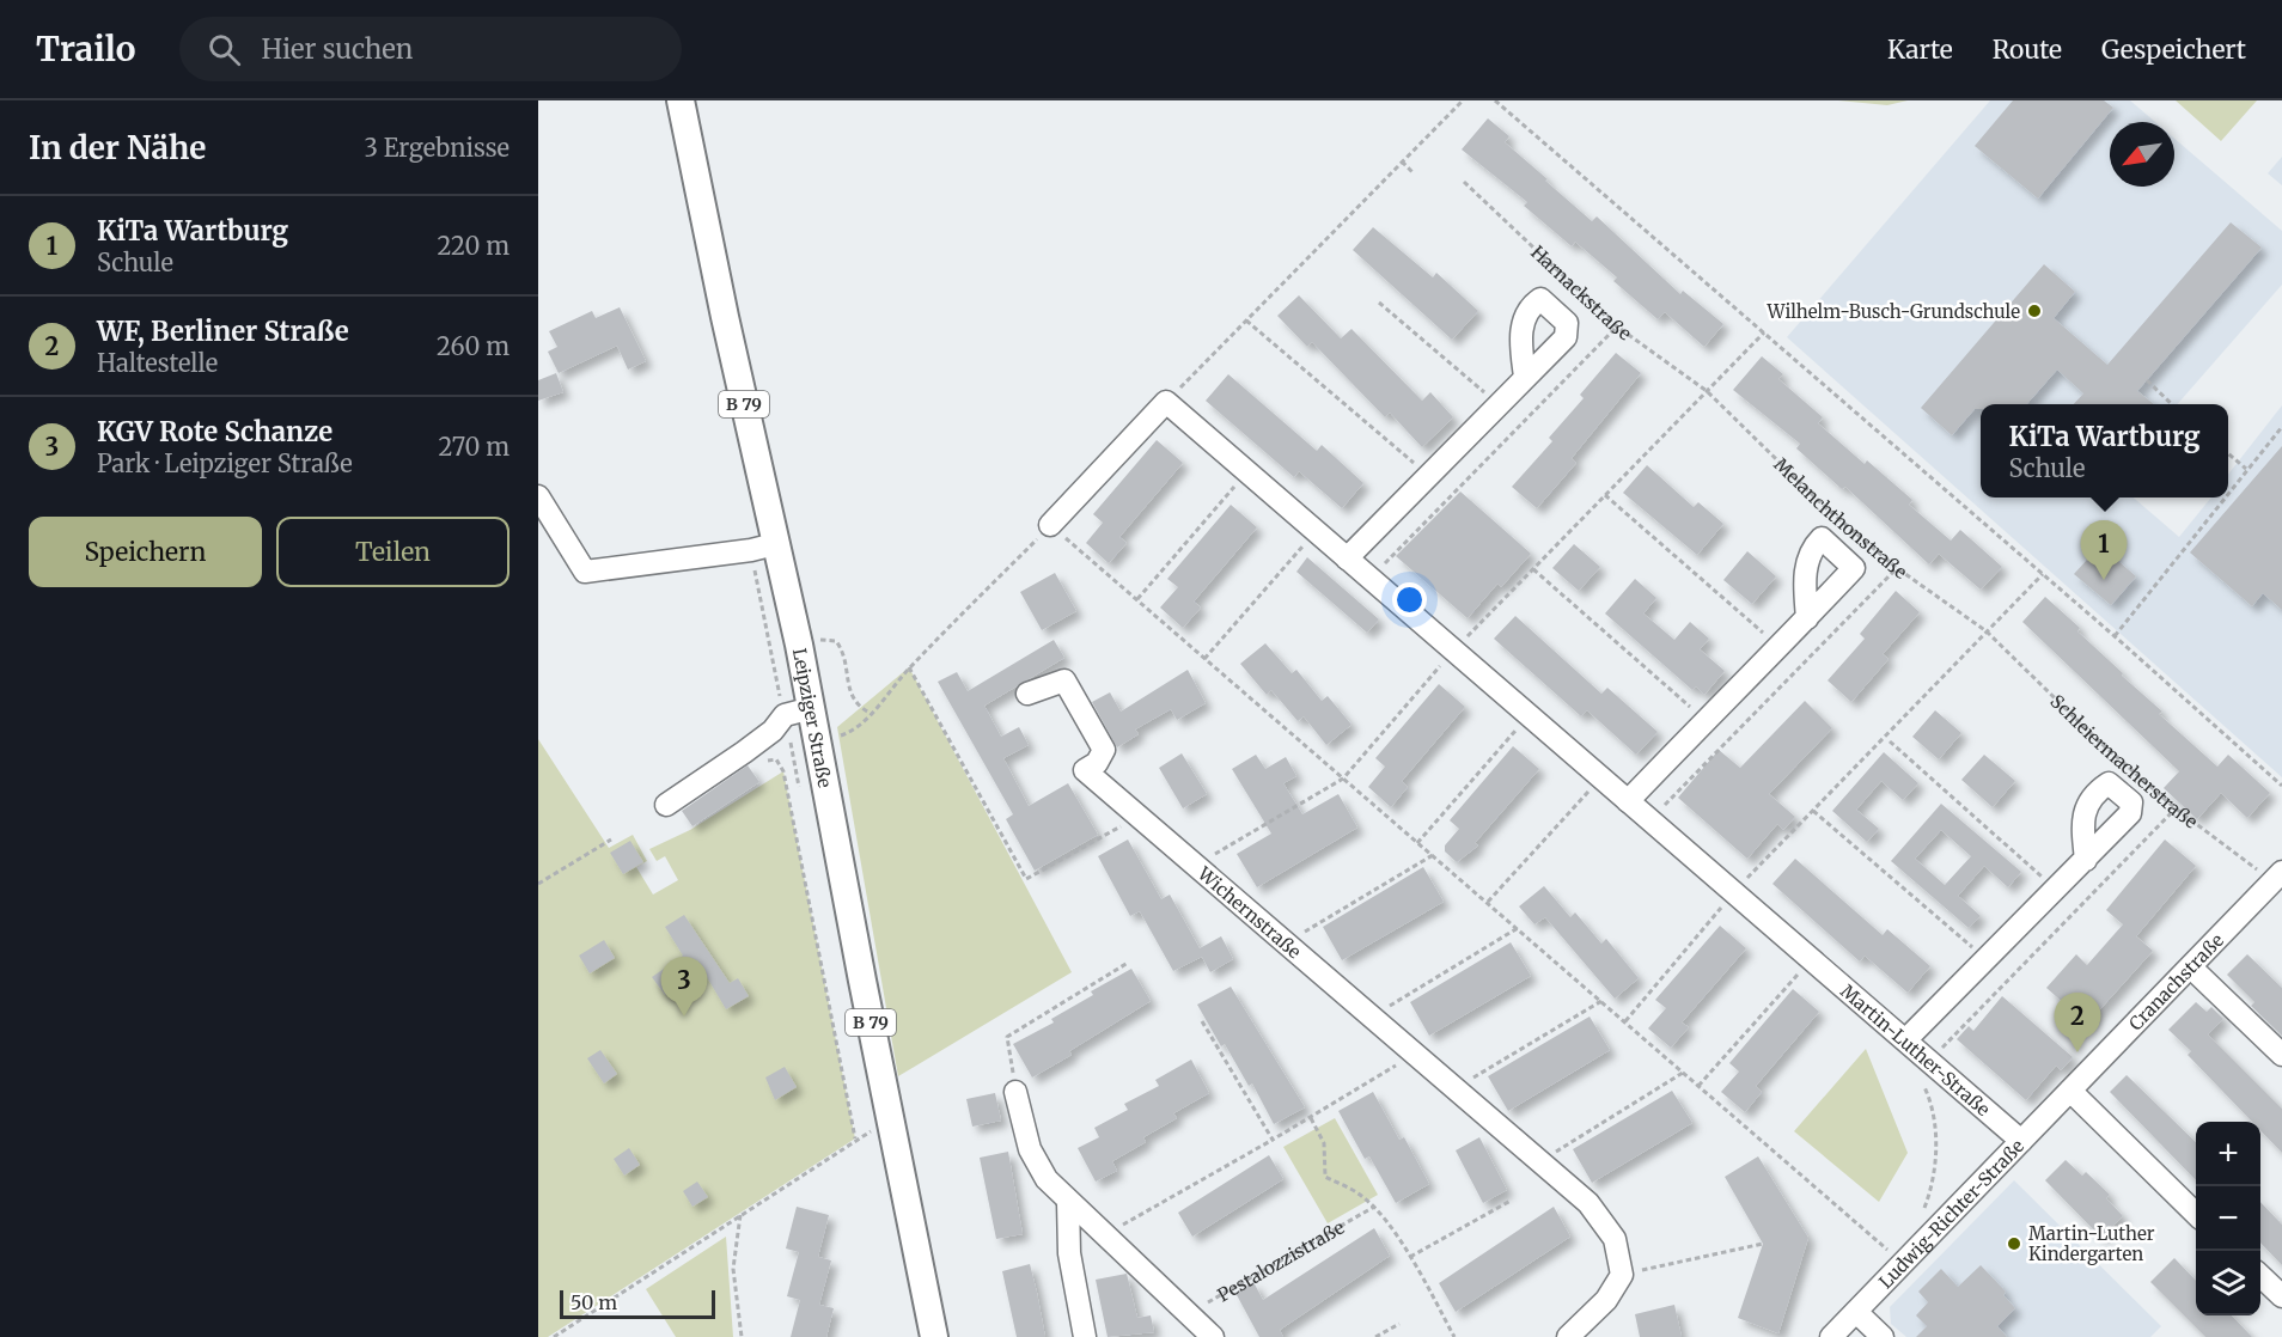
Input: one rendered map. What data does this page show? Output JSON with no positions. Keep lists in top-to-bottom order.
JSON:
{
  "streets": {
    "main road": ["B 79", "Leipziger Straße"],
    "street": [
      "Wichernstraße",
      "Cranachstraße",
      "Martin-Luther-Straße",
      "Ludwig-Richter-Straße"
    ],
    "path": [
      "Harnackstraße",
      "Melanchthonstraße",
      "Schleiermacherstraße",
      "Pestalozzistraße"
    ]
  },
  "crossings": [
    ["Harnackstraße", "Melanchthonstraße"],
    ["Melanchthonstraße", "Schleiermacherstraße"],
    ["Schleiermacherstraße", "Cranachstraße"],
    ["Cranachstraße", "Ludwig-Richter-Straße"],
    ["Martin-Luther-Straße", "Ludwig-Richter-Straße"]
  ],
  "places": ["Wilhelm-Busch-Grundschule", "Martin-Luther Kindergarten"],
  "scale_bar": "50 m",
  "north": "bottom left",
  "page": {
    "header": "Trailo",
    "search": "Hier suchen",
    "nav": ["Karte", "Route", "Gespeichert"],
    "heading": ["In der Nähe", "3 Ergebnisse"],
    "list": [
      {
        "mark": "1",
        "name": "KiTa Wartburg",
        "note": "Schule",
        "value": "220 m"
      },
      {
        "mark": "2",
        "name": "WF, Berliner Straße",
        "note": "Haltestelle",
        "value": "260 m"
      },
      {
        "mark": "3",
        "name": "KGV Rote Schanze",
        "note": "Park · Leipziger Straße",
        "value": "270 m"
      }
    ],
    "popup": ["KiTa Wartburg", "Schule"],
    "buttons": ["Speichern", "Teilen"],
    "pins": ["1", "3", "2"],
    "map_buttons": ["+", "−"],
    "scale": "50 m"
  }
}
